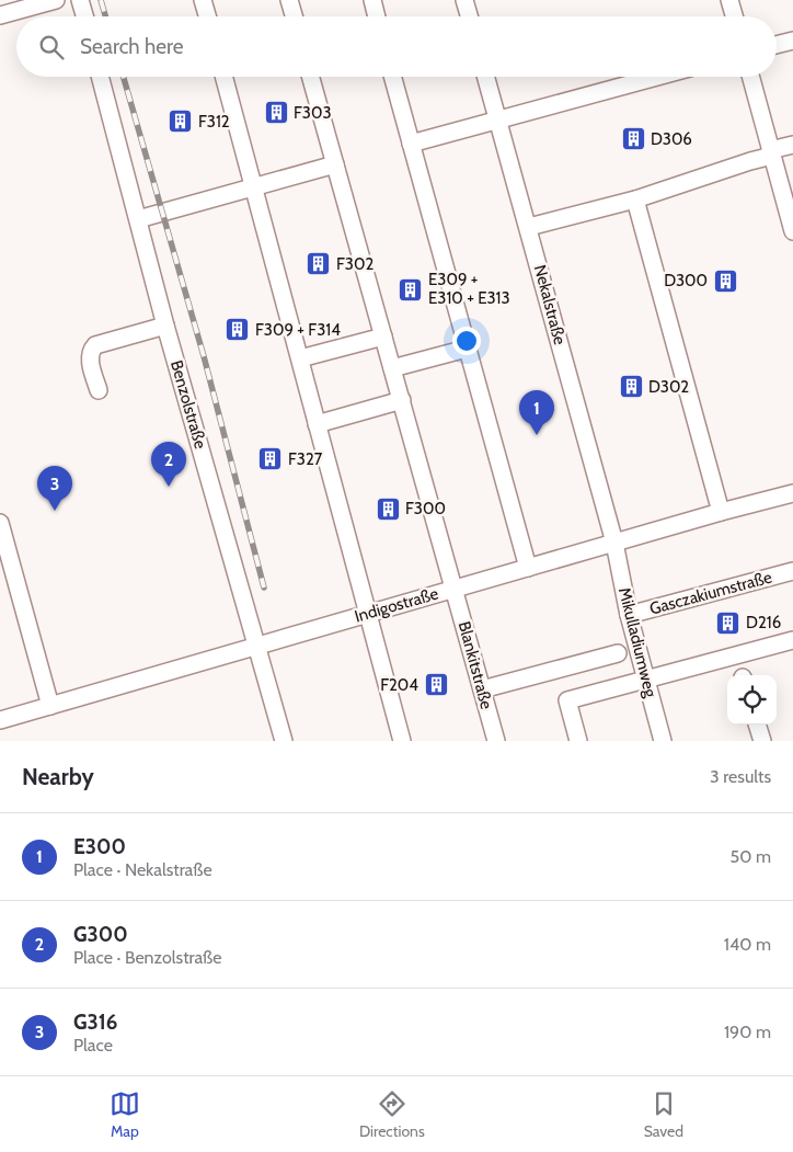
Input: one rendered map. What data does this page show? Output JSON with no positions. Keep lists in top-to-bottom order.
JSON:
{
  "streets": {
    "street": [
      "Nekalstraße",
      "Benzolstraße",
      "Gasczakiumstraße",
      "Indigostraße",
      "Mikulladiumweg",
      "Blankitstraße"
    ]
  },
  "crossings": [
    ["Nekalstraße", "Indigostraße"],
    ["Nekalstraße", "Mikulladiumweg"],
    ["Benzolstraße", "Indigostraße"],
    ["Gasczakiumstraße", "Mikulladiumweg"],
    ["Indigostraße", "Mikulladiumweg"],
    ["Indigostraße", "Blankitstraße"]
  ],
  "places": {
    "building": [
      "F303",
      "F312",
      "D306",
      "F302",
      "D300",
      "E309 + E310 + E313",
      "F309 + F314",
      "D302",
      "F327",
      "F300",
      "D216",
      "F204"
    ]
  },
  "page": {
    "search": "Search here",
    "pins": ["1", "2", "3"],
    "heading": ["Nearby", "3 results"],
    "list": [
      {
        "mark": "1",
        "name": "E300",
        "note": "Place · Nekalstraße",
        "value": "50 m"
      },
      {
        "mark": "2",
        "name": "G300",
        "note": "Place · Benzolstraße",
        "value": "140 m"
      },
      {
        "mark": "3",
        "name": "G316",
        "note": "Place",
        "value": "190 m"
      }
    ],
    "nav": ["Map", "Directions", "Saved"]
  }
}
